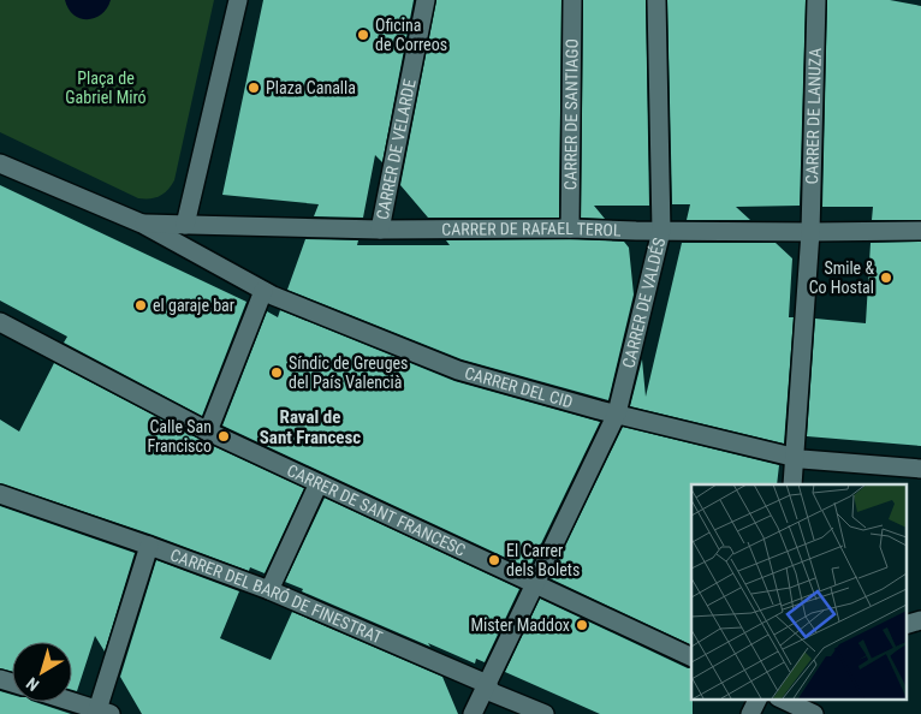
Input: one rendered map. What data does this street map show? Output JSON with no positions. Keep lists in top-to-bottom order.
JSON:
{
  "streets": {
    "street": [
      "CARRER DE SANTIAGO",
      "CARRER DE LANUZA",
      "CARRER DE VELARDE",
      "CARRER DE RAFAEL TEROL",
      "CARRER DE VALDÉS",
      "CARRER DEL CID",
      "CARRER DE SANT FRANCESC",
      "CARRER DEL BARÓ DE FINESTRAT"
    ]
  },
  "crossings": [
    ["CARRER DE SANTIAGO", "CARRER DE RAFAEL TEROL"],
    ["CARRER DE LANUZA", "CARRER DE RAFAEL TEROL"],
    ["CARRER DE LANUZA", "CARRER DEL CID"],
    ["CARRER DE VELARDE", "CARRER DE RAFAEL TEROL"],
    ["CARRER DE RAFAEL TEROL", "CARRER DE VALDÉS"],
    ["CARRER DE RAFAEL TEROL", "CARRER DEL CID"],
    ["CARRER DE VALDÉS", "CARRER DEL CID"],
    ["CARRER DE VALDÉS", "CARRER DE SANT FRANCESC"],
    ["CARRER DE VALDÉS", "CARRER DEL BARÓ DE FINESTRAT"]
  ],
  "districts": ["Raval de Sant Francesc"],
  "parks": ["Plaça de Gabriel Miró"],
  "places": [
    "Oficina de Correos",
    "Plaza Canalla",
    "Smile & Co Hostal",
    "el garaje bar",
    "Síndic de Greuges del País Valencià",
    "Calle San Francisco",
    "El Carrer dels Bolets",
    "Mister Maddox"
  ],
  "north": "bottom left"
}
